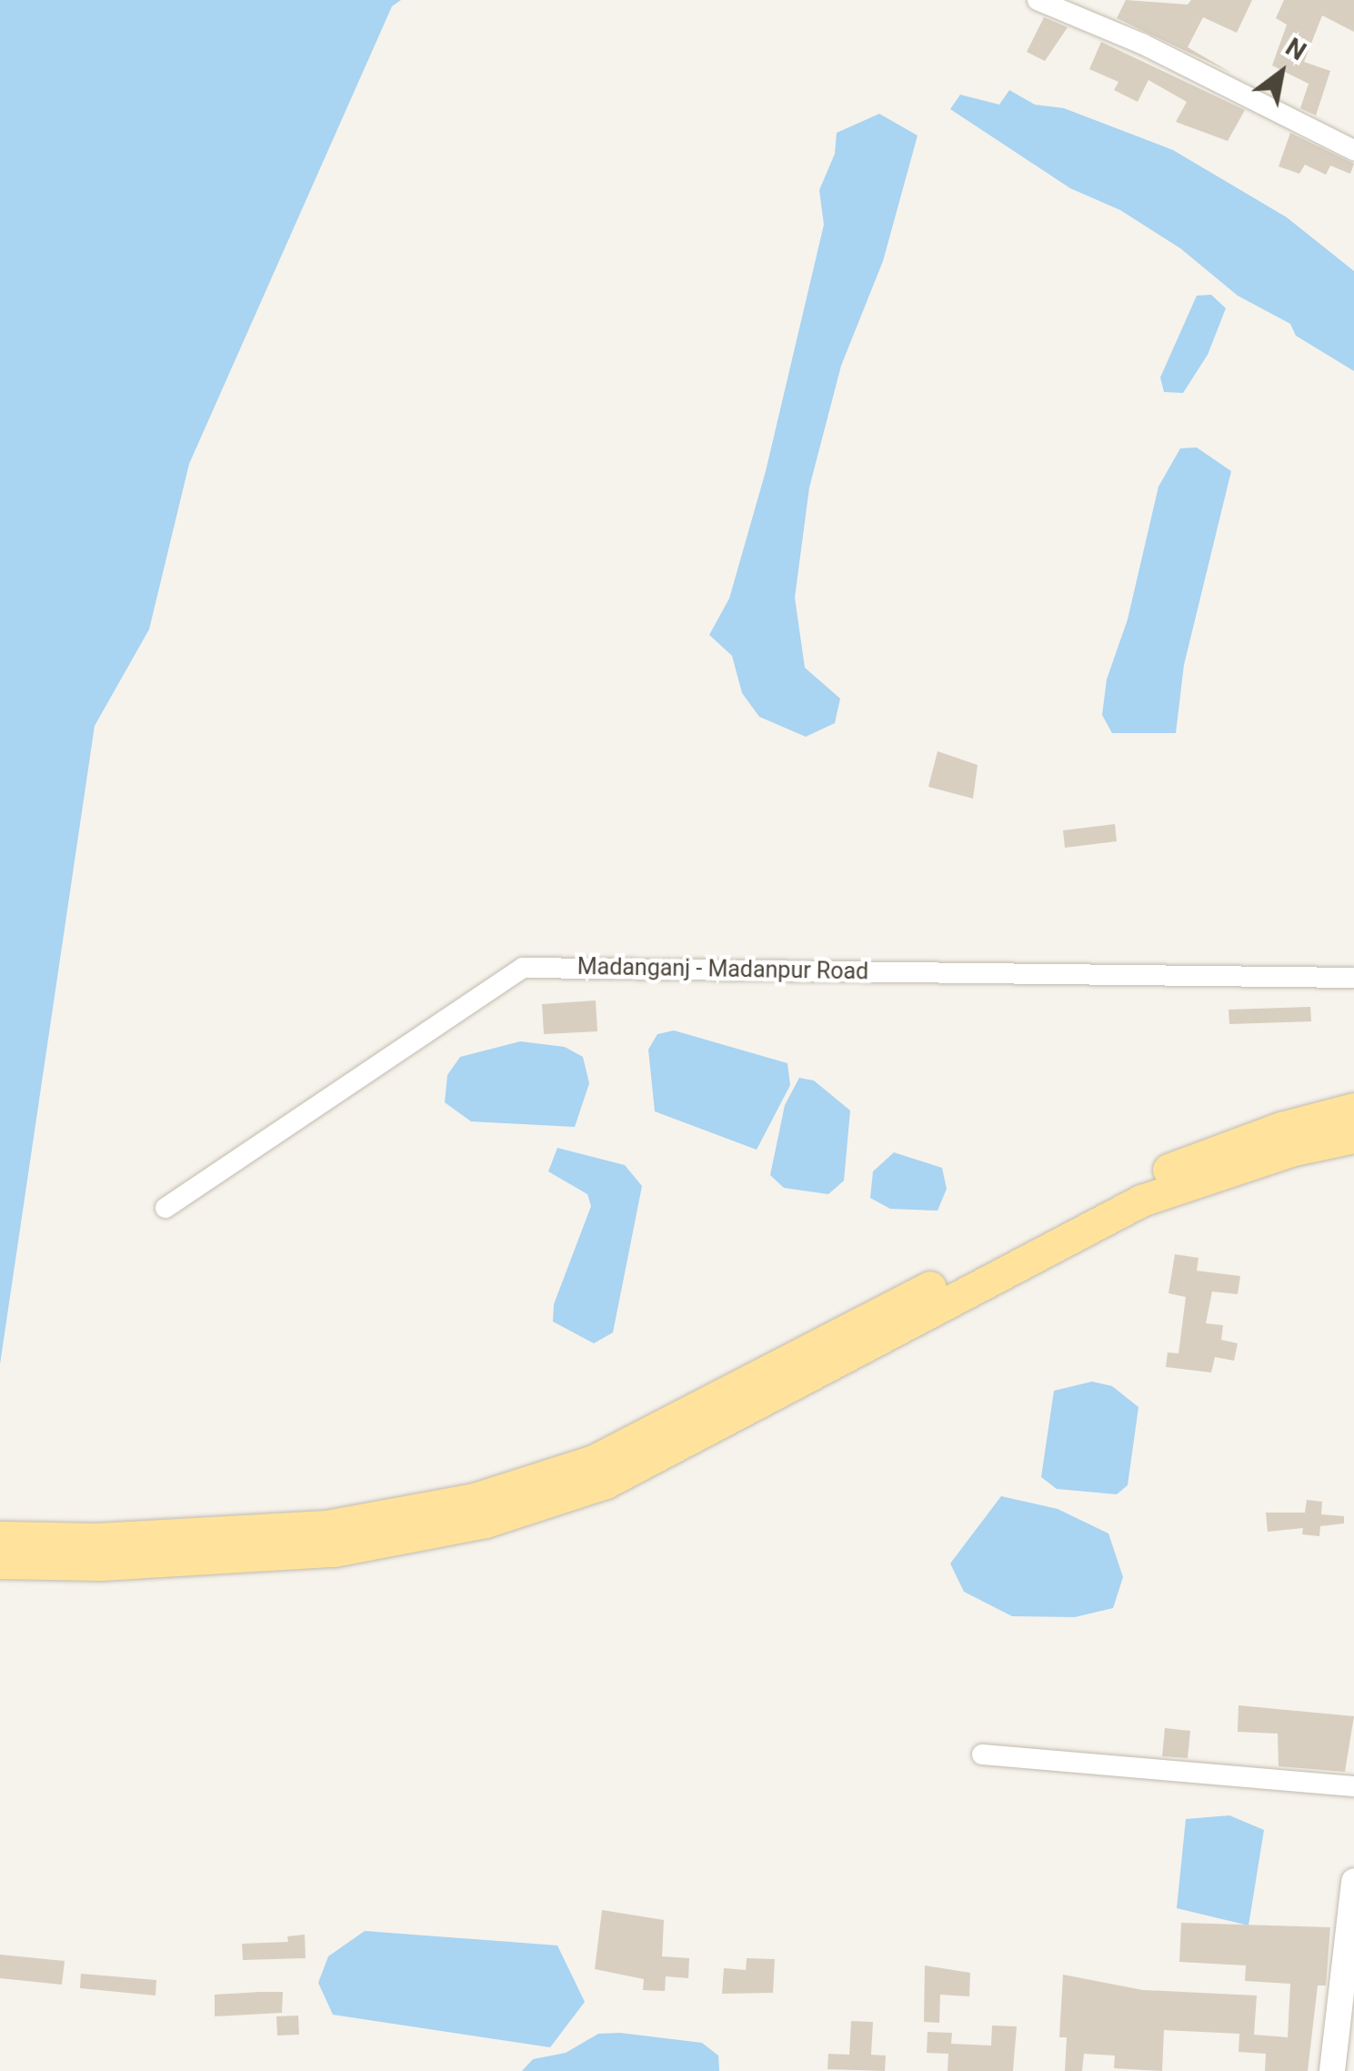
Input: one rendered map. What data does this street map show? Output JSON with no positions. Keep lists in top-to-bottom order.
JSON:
{
  "streets": {
    "street": ["Madanganj - Madanpur Road"]
  },
  "north": "top right"
}
